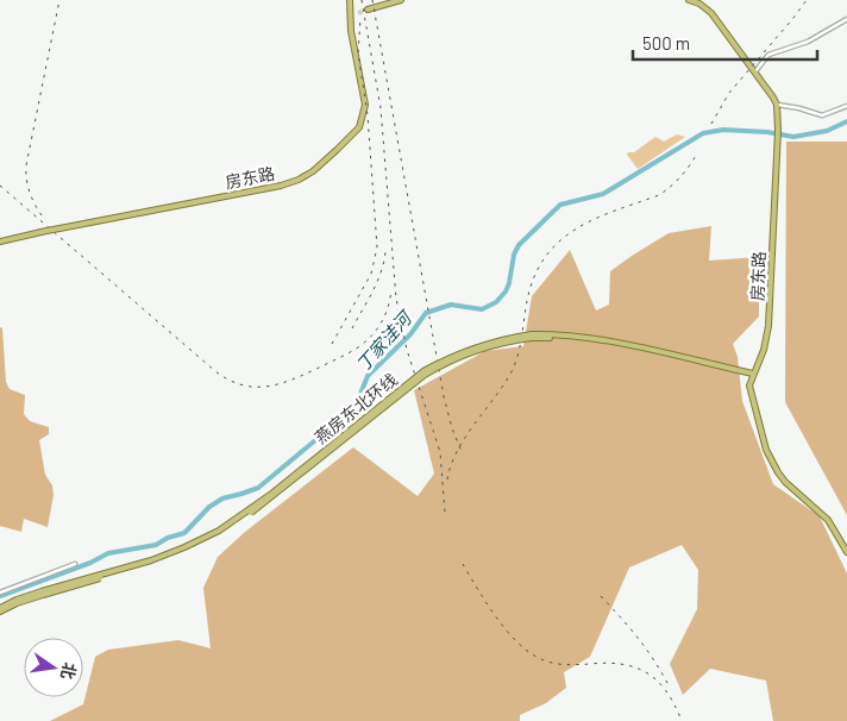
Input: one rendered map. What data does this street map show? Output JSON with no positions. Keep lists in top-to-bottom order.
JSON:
{
  "streets": {
    "main road": ["房东路", "燕房东北环线"]
  },
  "crossings": [
    ["房东路", "燕房东北环线"]
  ],
  "water": ["丁家洼河"],
  "scale_bar": "500 m",
  "north": "right"
}
